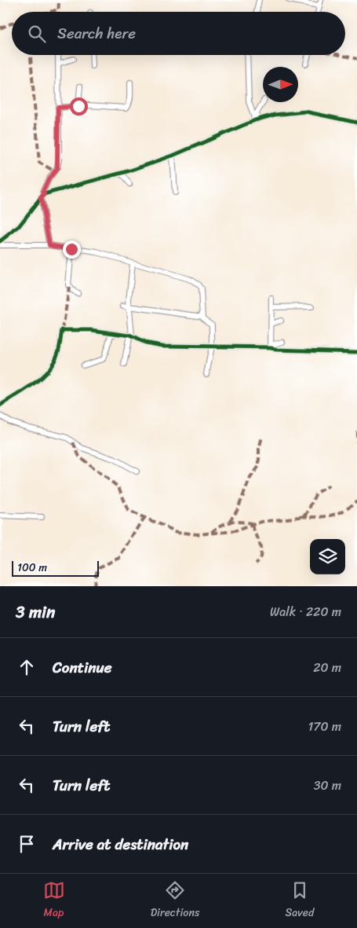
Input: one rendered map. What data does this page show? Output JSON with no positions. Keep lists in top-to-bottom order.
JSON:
{
  "scale_bar": "100 m",
  "north": "right",
  "page": {
    "search": "Search here",
    "scale": "100 m",
    "heading": ["3 min", "Walk · 220 m"],
    "list": [
      ["Continue", "20 m"],
      ["Turn left", "170 m"],
      ["Turn left", "30 m"],
      "Arrive at destination"
    ],
    "nav": ["Map", "Directions", "Saved"]
  }
}
